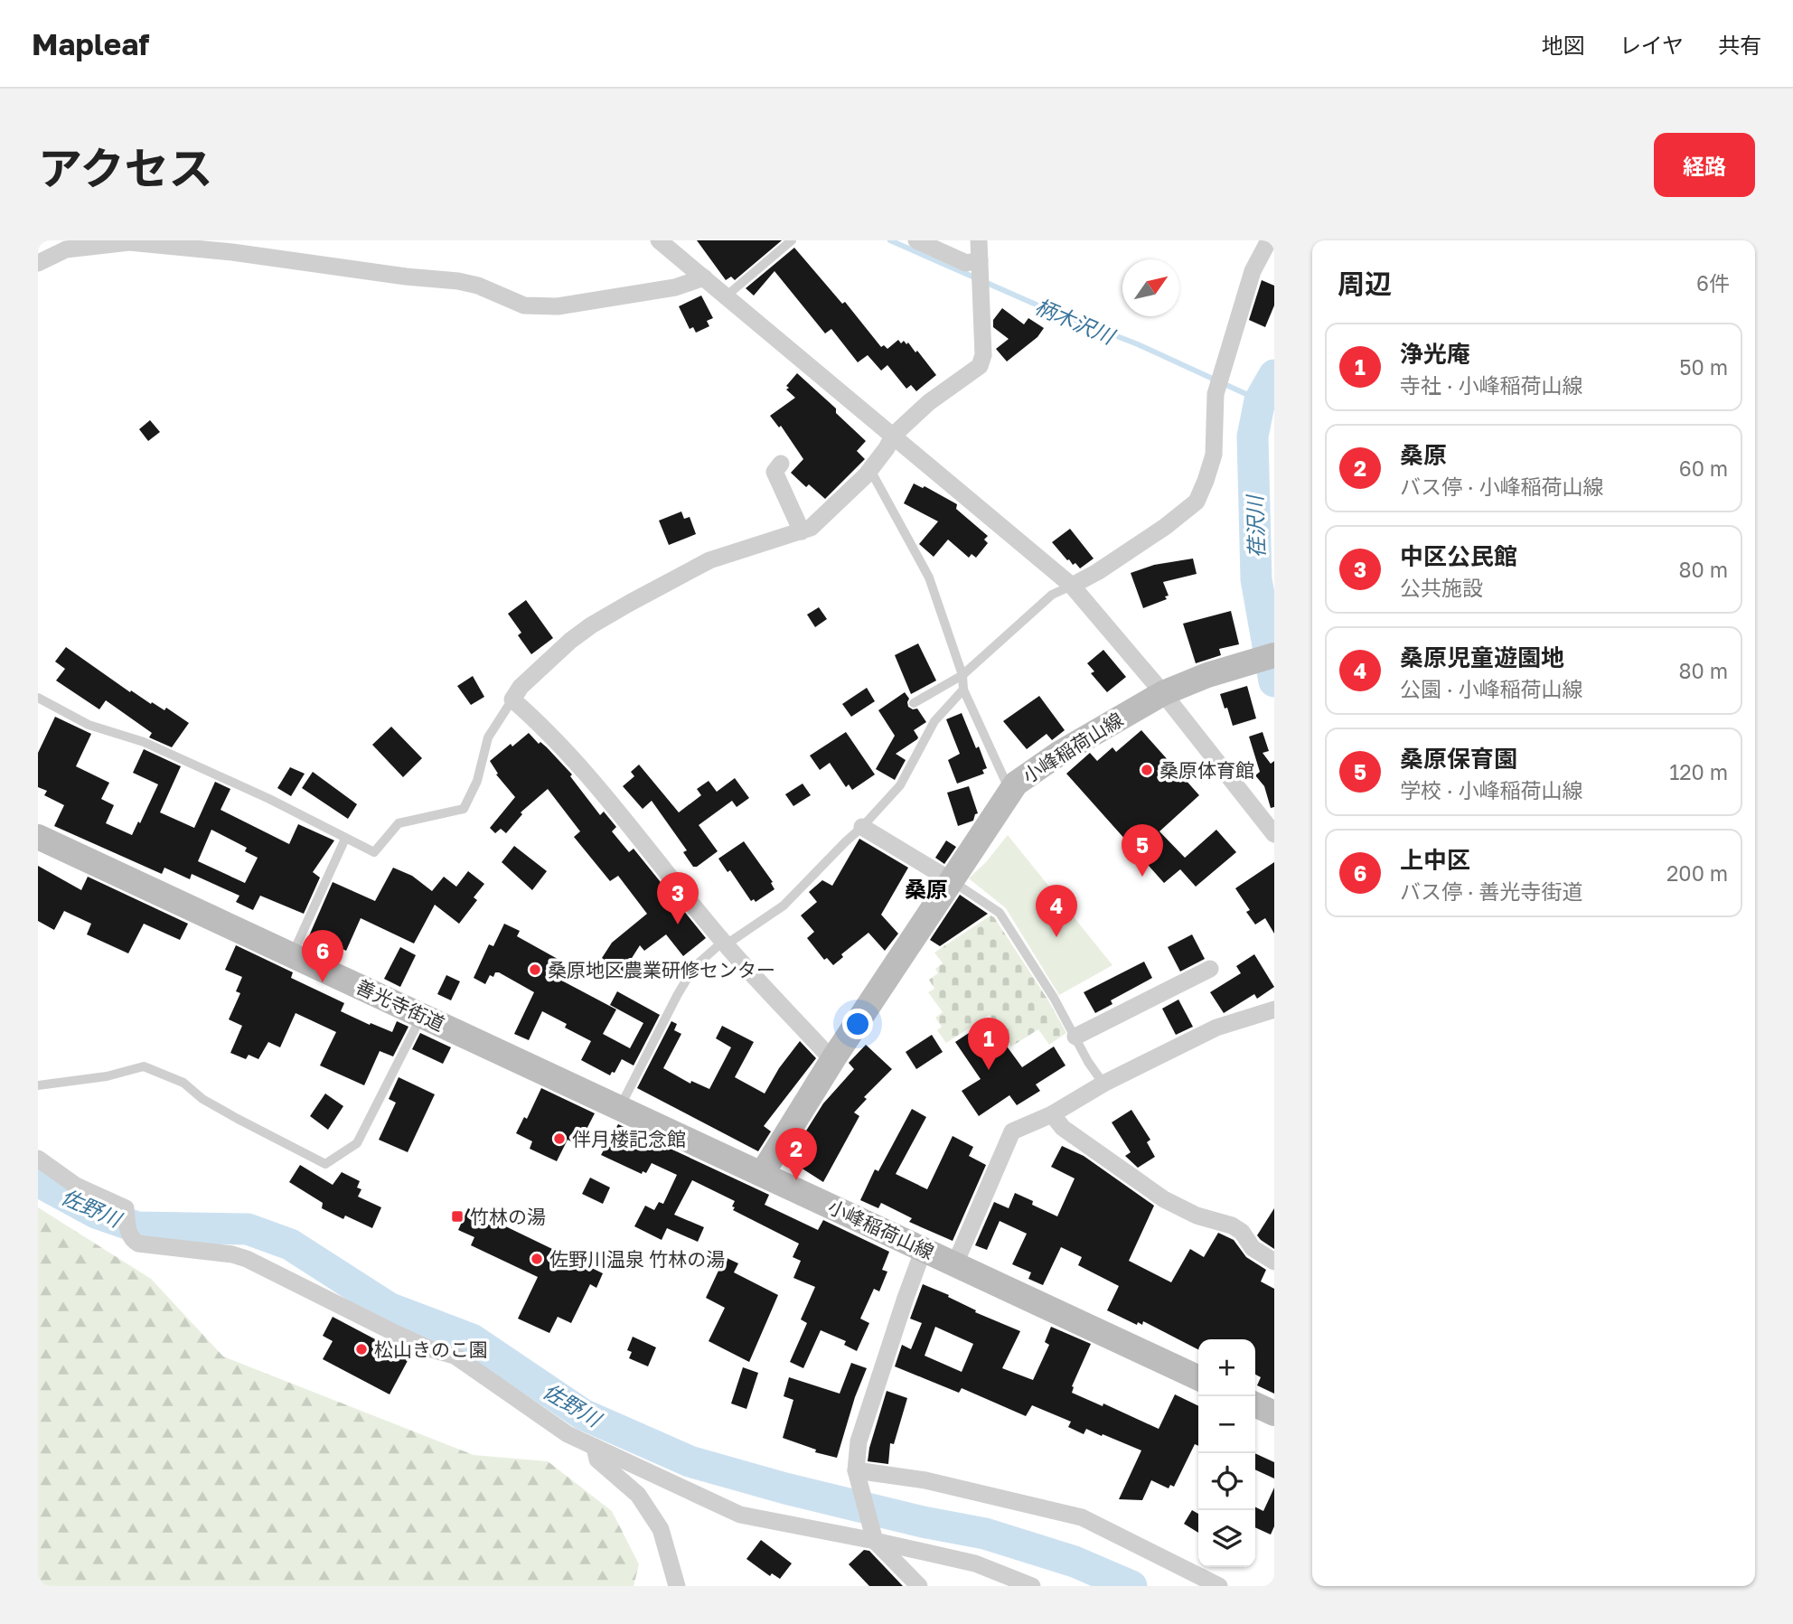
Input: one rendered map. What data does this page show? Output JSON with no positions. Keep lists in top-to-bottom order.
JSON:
{
  "streets": {
    "main road": ["小峰稲荷山線", "善光寺街道"]
  },
  "crossings": [
    ["小峰稲荷山線", "善光寺街道"]
  ],
  "districts": ["桑原"],
  "water": ["柄木沢川", "荏沢川", "佐野川"],
  "places": {
    "other": [
      "桑原体育館",
      "桑原地区農業研修センター",
      "伴月楼記念館",
      "佐野川温泉 竹林の湯",
      "松山きのこ園"
    ],
    "transit": ["竹林の湯"]
  },
  "north": "top right",
  "page": {
    "header": "Mapleaf",
    "nav": ["地図", "レイヤ", "共有"],
    "title": "アクセス",
    "buttons": "経路",
    "heading": ["周辺", "6件"],
    "list": [
      {
        "mark": "1",
        "name": "浄光庵",
        "note": "寺社 · 小峰稲荷山線",
        "value": "50 m"
      },
      {
        "mark": "2",
        "name": "桑原",
        "note": "バス停 · 小峰稲荷山線",
        "value": "60 m"
      },
      {
        "mark": "3",
        "name": "中区公民館",
        "note": "公共施設",
        "value": "80 m"
      },
      {
        "mark": "4",
        "name": "桑原児童遊園地",
        "note": "公園 · 小峰稲荷山線",
        "value": "80 m"
      },
      {
        "mark": "5",
        "name": "桑原保育園",
        "note": "学校 · 小峰稲荷山線",
        "value": "120 m"
      },
      {
        "mark": "6",
        "name": "上中区",
        "note": "バス停 · 善光寺街道",
        "value": "200 m"
      }
    ],
    "pins": [
      "5",
      "3",
      "4",
      "6",
      "1",
      "2"
    ],
    "map_buttons": ["+", "−"]
  }
}
